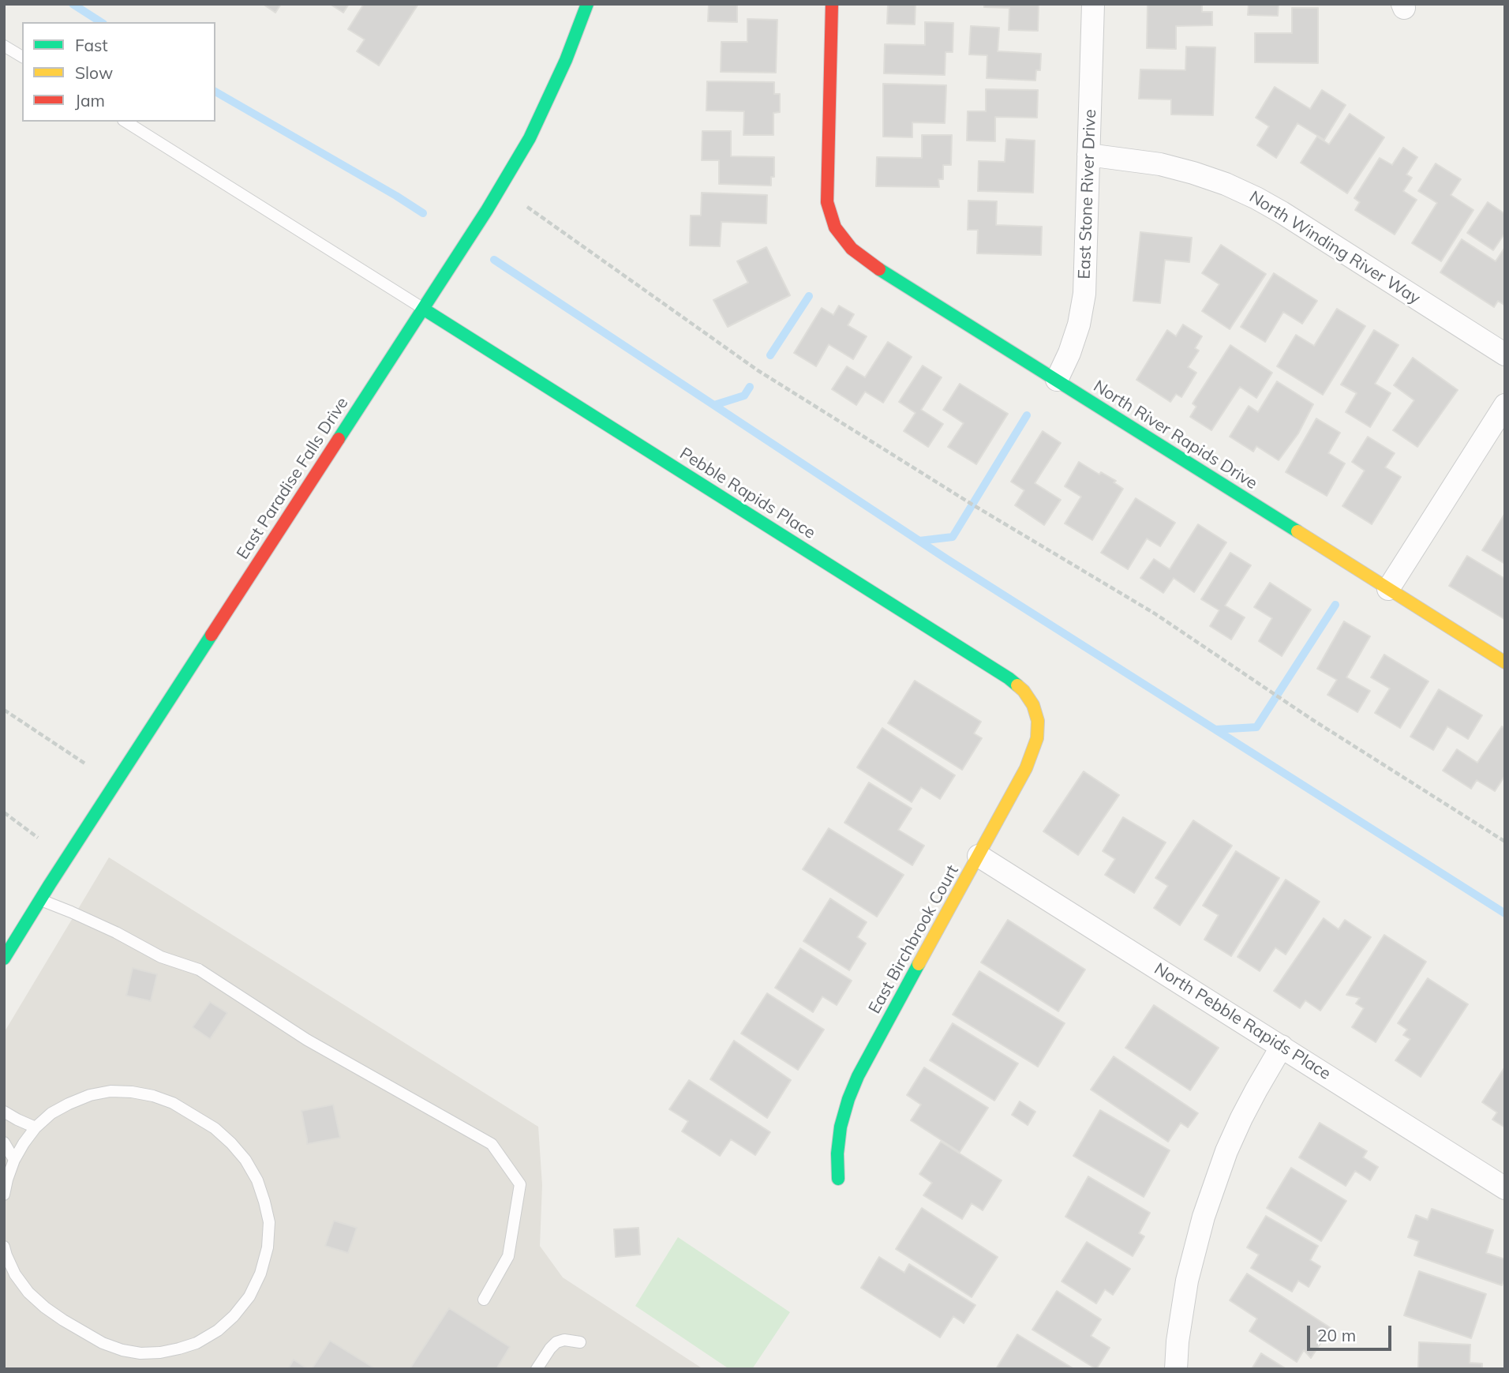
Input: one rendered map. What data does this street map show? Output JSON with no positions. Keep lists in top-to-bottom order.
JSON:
{
  "streets": {
    "street": [
      "East Stone River Drive",
      "North Winding River Way",
      "North River Rapids Drive",
      "East Paradise Falls Drive",
      "Pebble Rapids Place",
      "East Birchbrook Court",
      "North Pebble Rapids Place"
    ]
  },
  "crossings": [
    ["East Stone River Drive", "North Winding River Way"],
    ["East Stone River Drive", "North River Rapids Drive"],
    ["East Paradise Falls Drive", "Pebble Rapids Place"],
    ["Pebble Rapids Place", "East Birchbrook Court"],
    ["East Birchbrook Court", "North Pebble Rapids Place"]
  ],
  "legend": ["Fast", "Slow", "Jam"],
  "scale_bar": "20 m"
}
